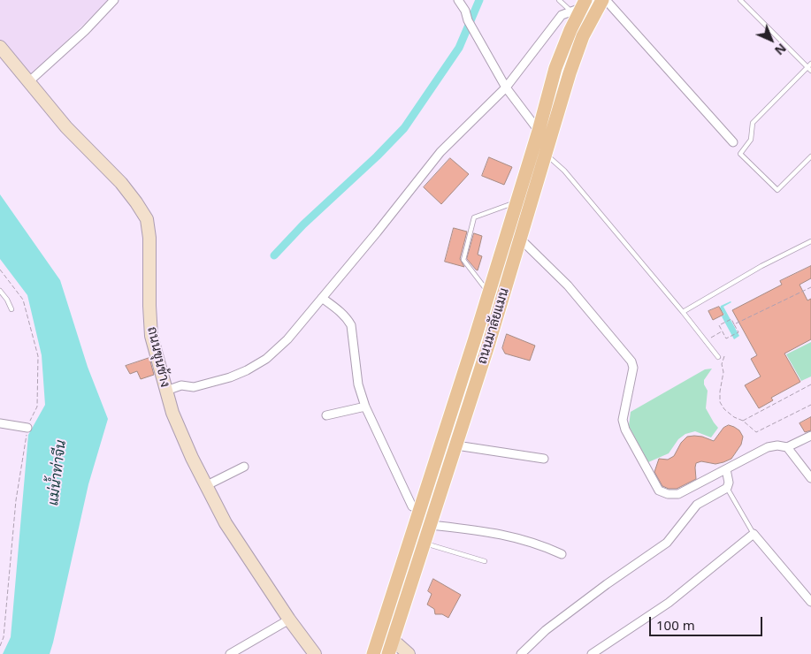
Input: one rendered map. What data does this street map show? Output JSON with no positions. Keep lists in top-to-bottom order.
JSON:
{
  "streets": {
    "main road": ["ถนนมาลัยแมน", "ถนนขุนช้าง"]
  },
  "water": ["แม่น้ำท่าจีน"],
  "scale_bar": "100 m",
  "north": "bottom right"
}
